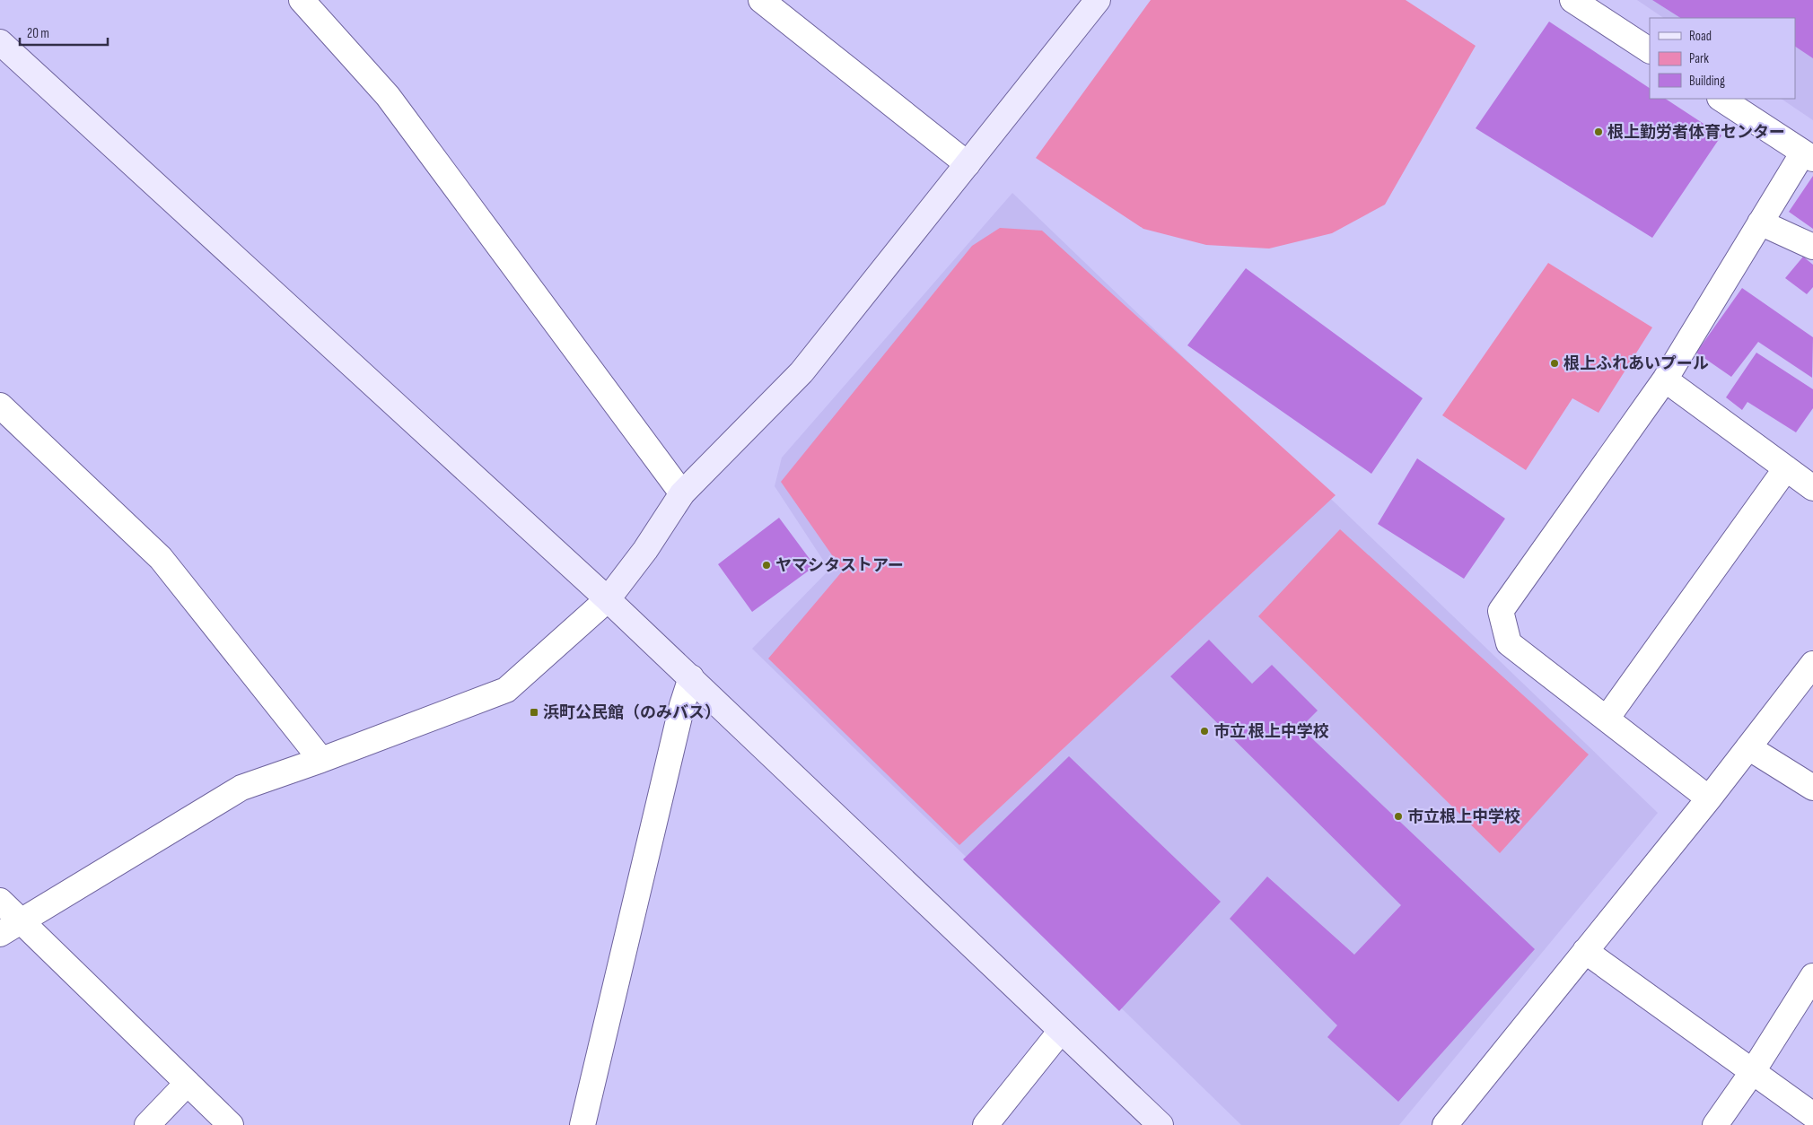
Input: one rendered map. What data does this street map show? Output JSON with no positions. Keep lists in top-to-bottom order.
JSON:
{
  "places": {
    "other": [
      "根上勤労者体育センター",
      "根上ふれあいプール",
      "ヤマシタストアー",
      "市立 根上中学校",
      "市立根上中学校"
    ],
    "transit": ["浜町公民館（のみバス）"]
  },
  "legend": ["Road", "Park", "Building"],
  "scale_bar": "20 m"
}
